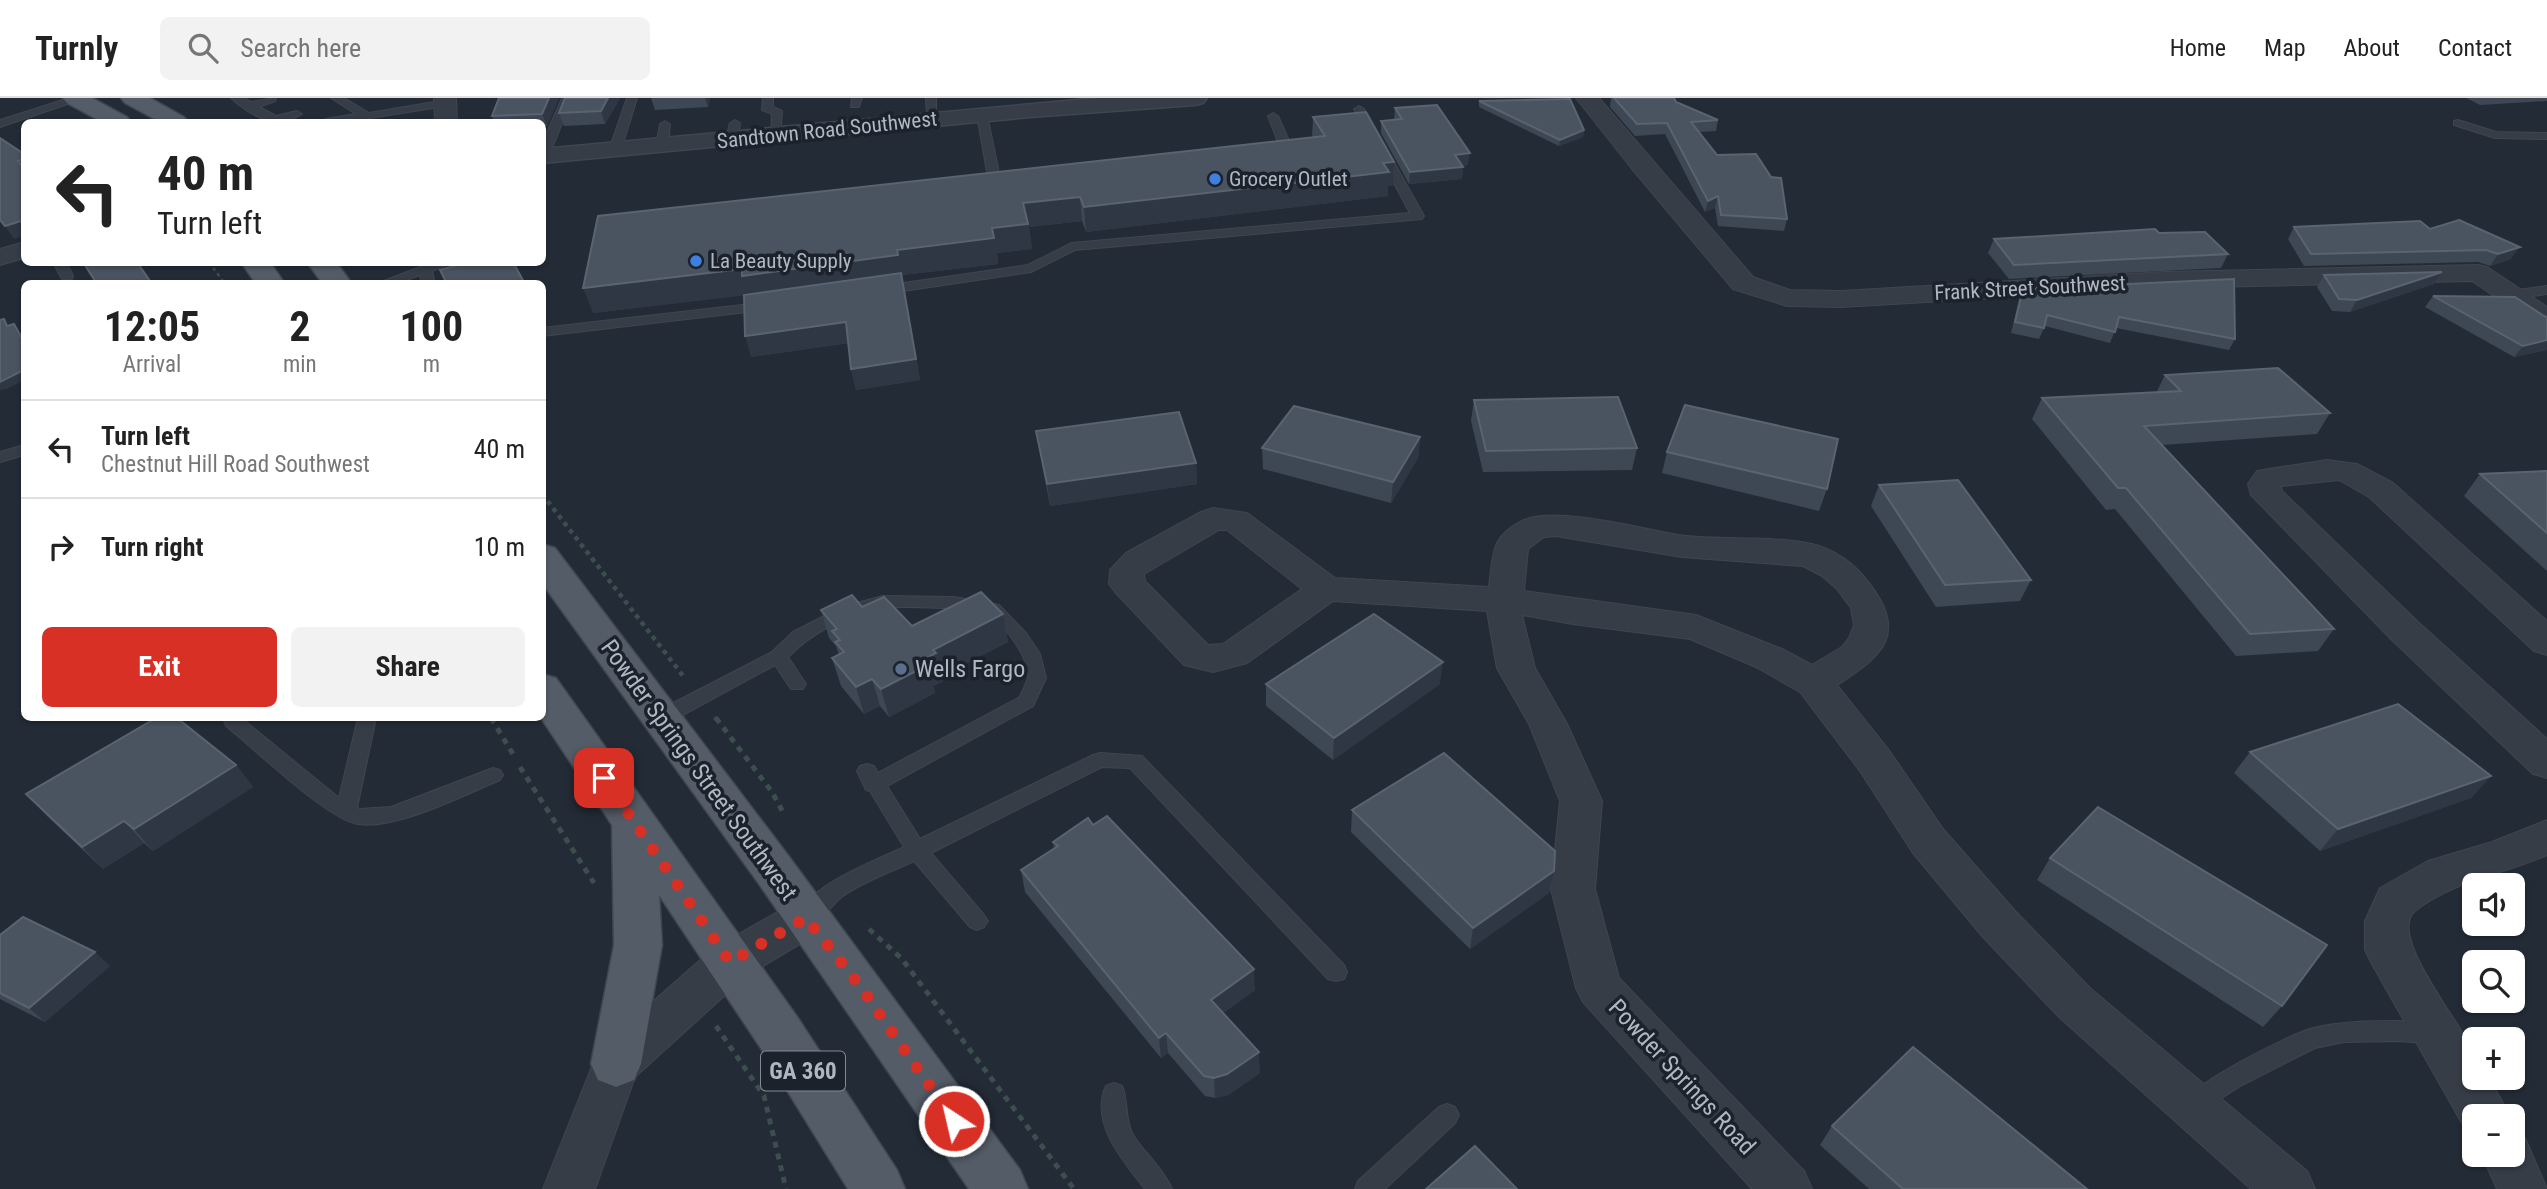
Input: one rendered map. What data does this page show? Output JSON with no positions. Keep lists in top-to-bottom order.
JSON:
{
  "streets": {
    "main road": ["Powder Springs Street Southwest", "GA 360"],
    "street": ["Sandtown Road Southwest", "Frank Street Southwest", "Powder Springs Road"]
  },
  "places": ["Grocery Outlet", "La Beauty Supply", "Wells Fargo"],
  "page": {
    "header": "Turnly",
    "search": "Search here",
    "nav": [
      "Home",
      "Map",
      "About",
      "Contact"
    ],
    "turn": ["40 m", "Turn left"],
    "eta": [
      "12:05",
      "Arrival",
      "2",
      "min",
      "100",
      "m"
    ],
    "list": [
      {
        "name": "Turn left",
        "note": "Chestnut Hill Road Southwest",
        "value": "40 m"
      },
      {
        "name": "Turn right",
        "value": "10 m"
      }
    ],
    "buttons": ["Exit", "Share"],
    "map_buttons": ["+", "−"]
  }
}
